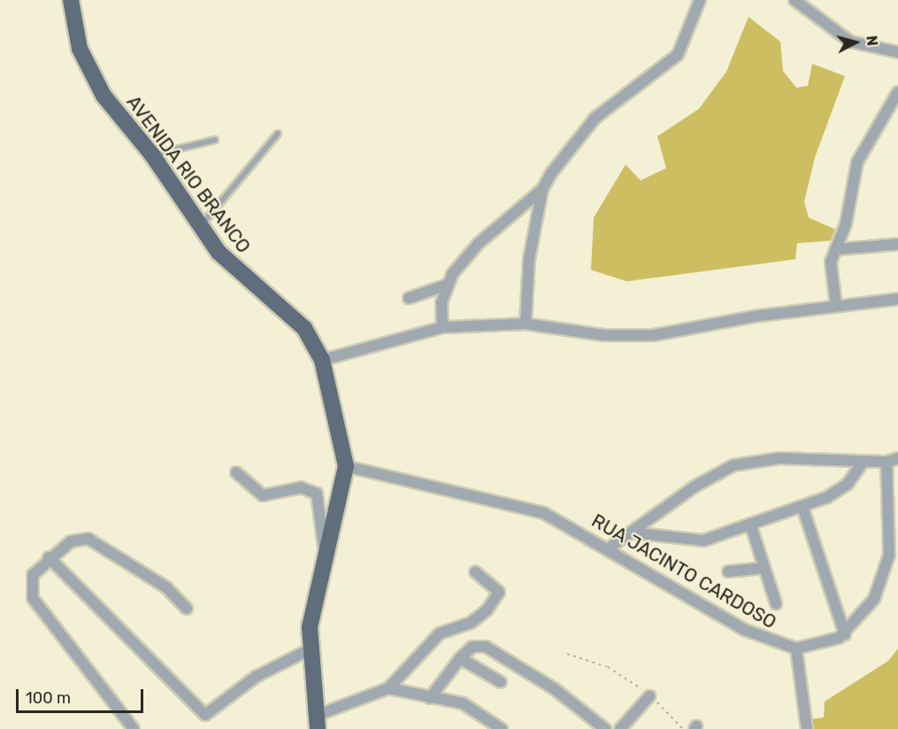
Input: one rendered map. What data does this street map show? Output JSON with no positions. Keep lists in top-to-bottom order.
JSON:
{
  "streets": {
    "main road": ["AVENIDA RIO BRANCO"],
    "street": ["RUA JACINTO CARDOSO"]
  },
  "crossings": [
    ["AVENIDA RIO BRANCO", "RUA JACINTO CARDOSO"]
  ],
  "scale_bar": "100 m",
  "north": "right"
}
